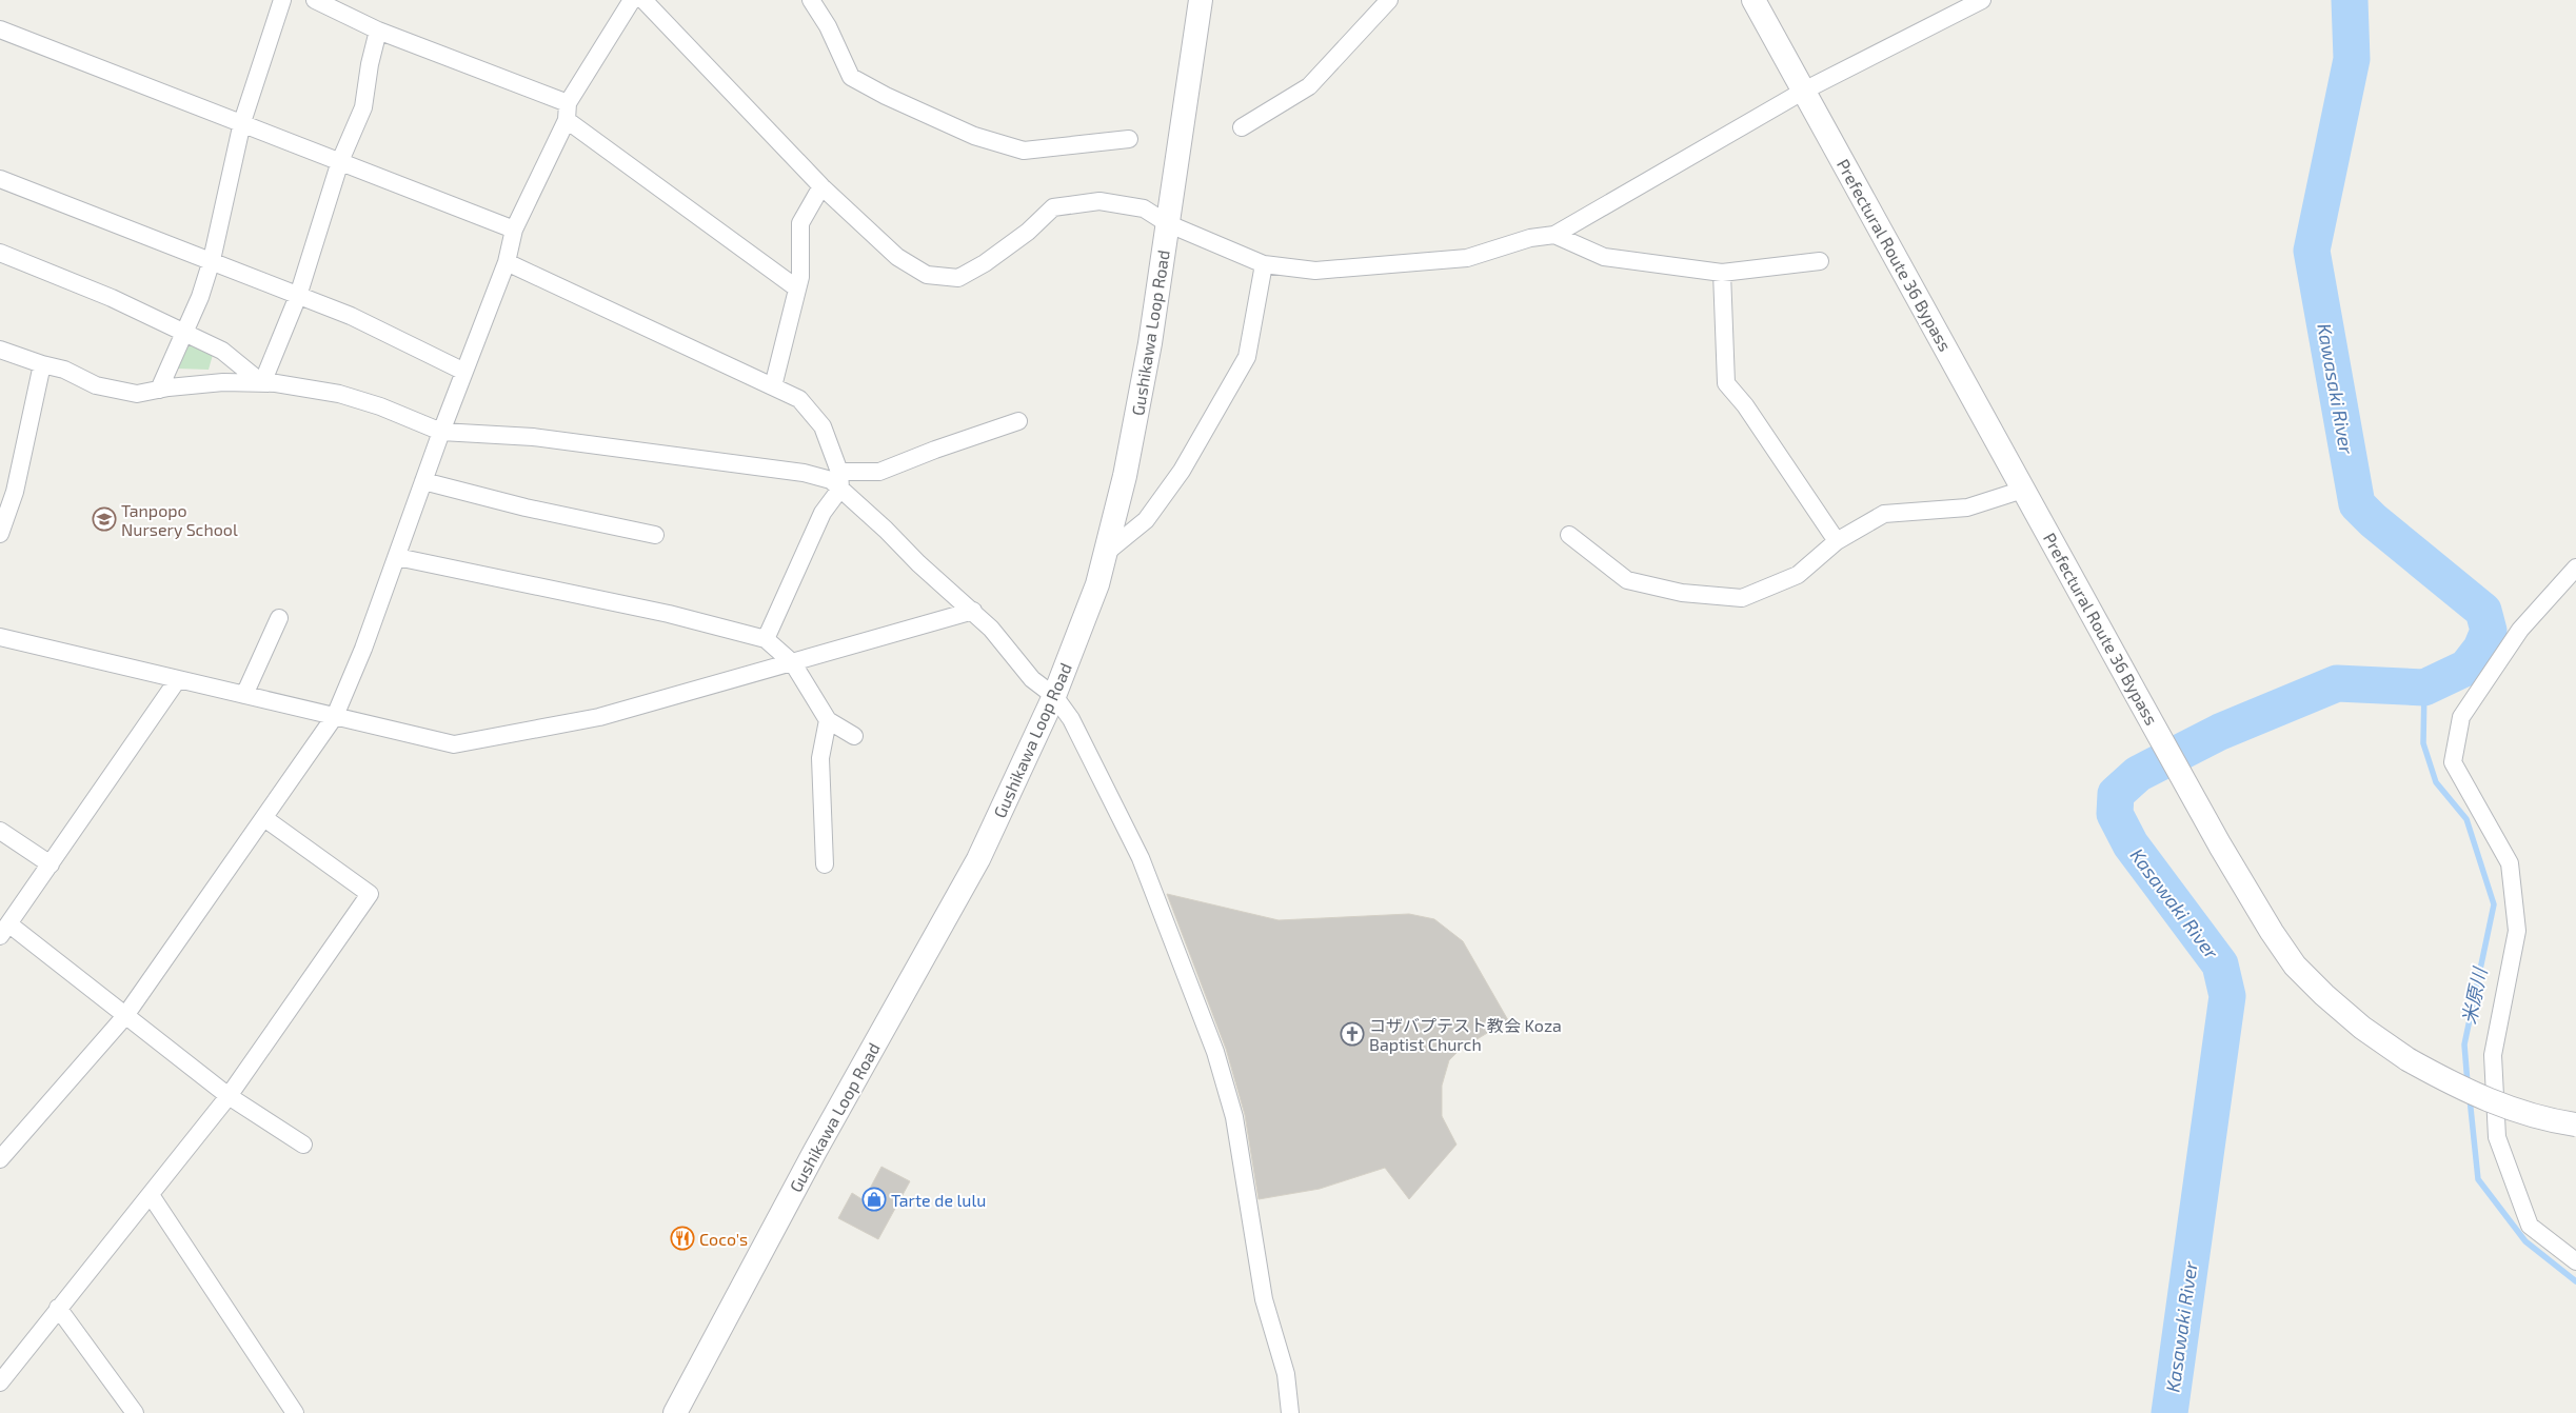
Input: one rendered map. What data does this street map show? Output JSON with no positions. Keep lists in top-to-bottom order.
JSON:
{
  "streets": {
    "main road": ["Prefectural Route 36 Bypass", "Gushikawa Loop Road"]
  },
  "water": ["Kawasaki River", "Kasawaki River", "米原川"],
  "places": {
    "school or university": ["Tanpopo Nursery School"],
    "church": ["コザバプテスト教会 Koza Baptist Church"],
    "shop": ["Tarte de lulu"],
    "restaurant": ["Coco's"]
  }
}
